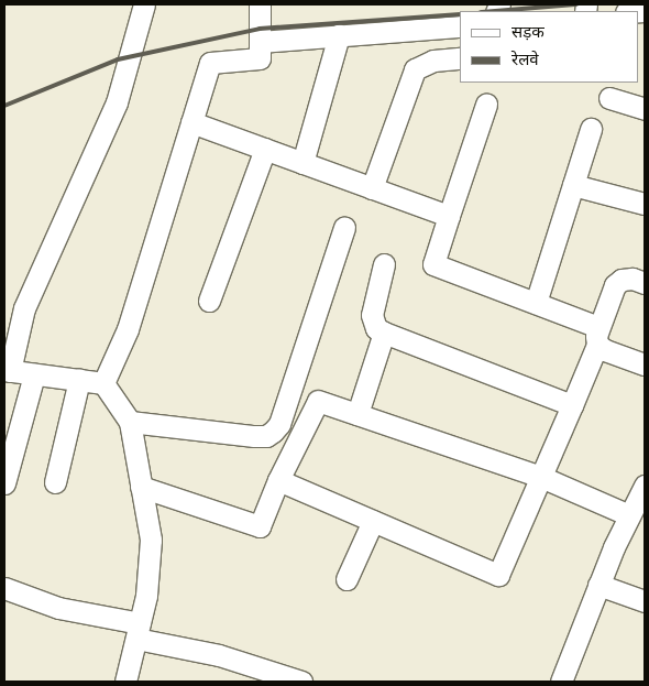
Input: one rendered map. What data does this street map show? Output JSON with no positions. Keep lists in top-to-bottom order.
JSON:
{
  "legend": ["सड़क", "रेलवे"]
}
